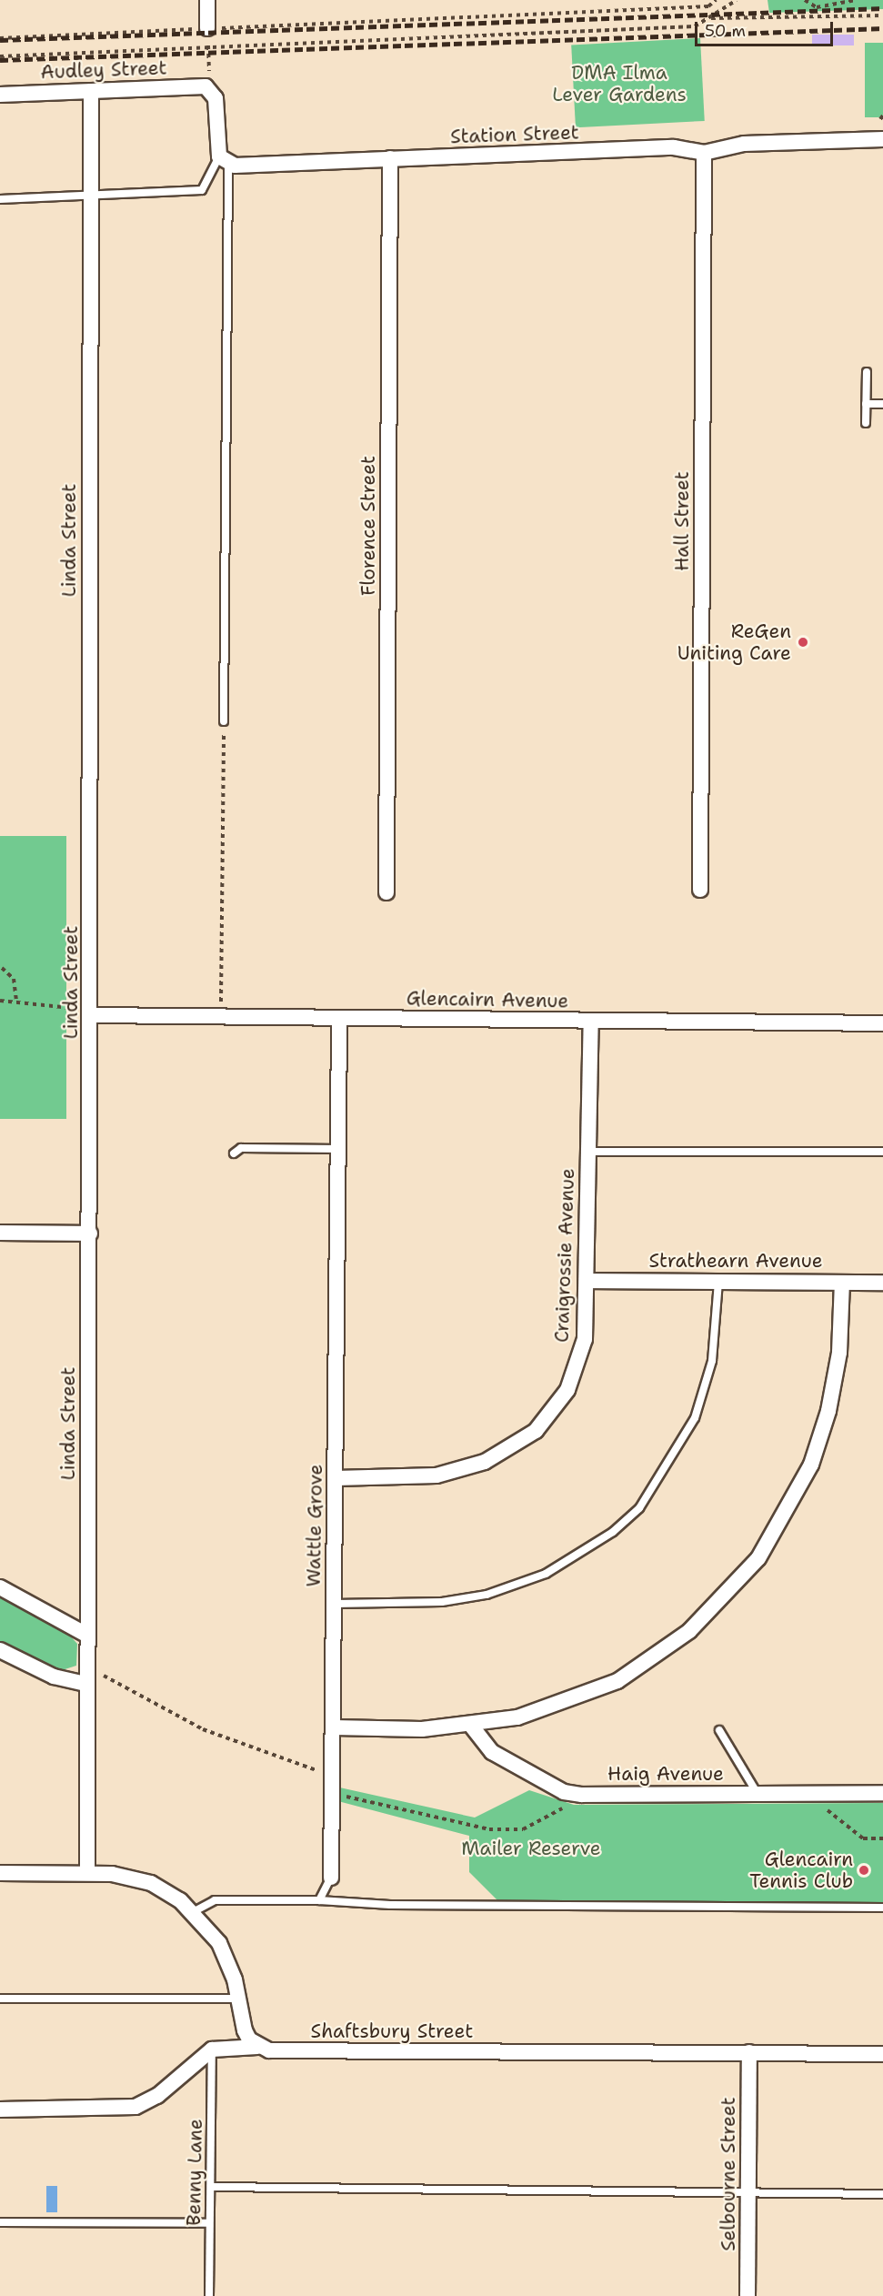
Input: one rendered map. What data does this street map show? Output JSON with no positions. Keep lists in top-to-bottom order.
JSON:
{
  "streets": {
    "street": [
      "Audley Street",
      "Station Street",
      "Hall Street",
      "Florence Street",
      "Linda Street",
      "Glencairn Avenue",
      "Craigrossie Avenue",
      "Strathearn Avenue",
      "Wattle Grove",
      "Haig Avenue",
      "Shaftsbury Street",
      "Selbourne Street"
    ],
    "lane": ["Benny Lane"]
  },
  "crossings": [
    ["Audley Street", "Linda Street"],
    ["Station Street", "Hall Street"],
    ["Station Street", "Florence Street"],
    ["Linda Street", "Glencairn Avenue"],
    ["Glencairn Avenue", "Craigrossie Avenue"],
    ["Glencairn Avenue", "Wattle Grove"],
    ["Craigrossie Avenue", "Strathearn Avenue"],
    ["Craigrossie Avenue", "Wattle Grove"],
    ["Shaftsbury Street", "Benny Lane"],
    ["Shaftsbury Street", "Selbourne Street"]
  ],
  "parks": ["DMA Ilma Lever Gardens", "Mailer Reserve"],
  "places": ["ReGen Uniting Care", "Glencairn Tennis Club"],
  "scale_bar": "50 m"
}
